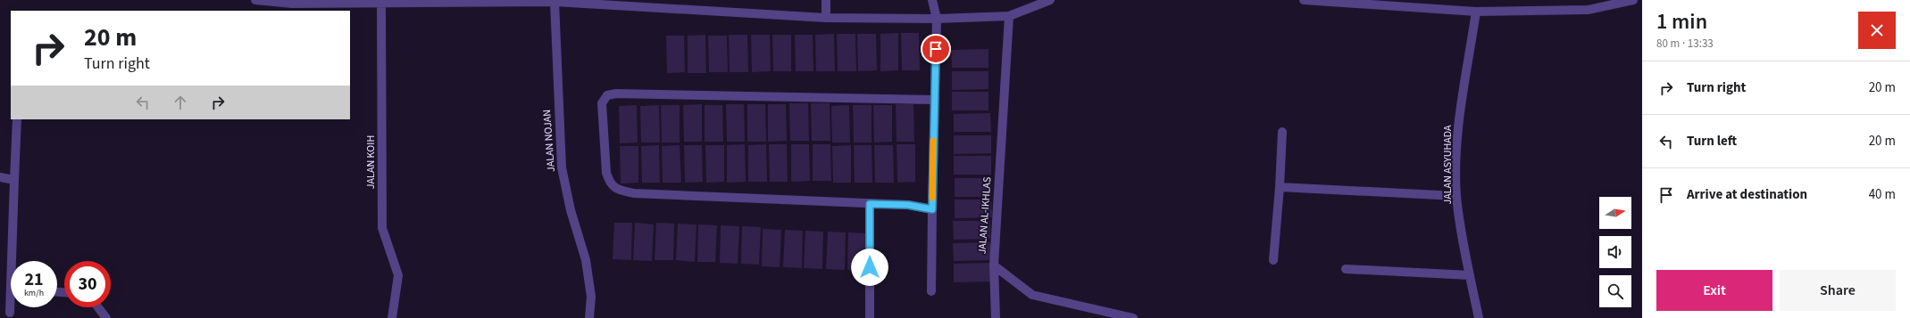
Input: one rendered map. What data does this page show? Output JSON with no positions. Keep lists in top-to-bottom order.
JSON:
{
  "streets": {
    "street": [
      "JALAN NOJAN",
      "JALAN KOIH",
      "JALAN ASYUHADA",
      "JALAN AL-IKHLAS"
    ]
  },
  "north": "right",
  "page": {
    "heading": ["1 min", "80 m · 13:33"],
    "turn": ["20 m", "Turn right"],
    "list": [
      {
        "name": "Turn right",
        "value": "20 m"
      },
      {
        "name": "Turn left",
        "value": "20 m"
      },
      {
        "name": "Arrive at destination",
        "value": "40 m"
      }
    ],
    "speed": "21 km/h",
    "limit": "30",
    "buttons": ["Exit", "Share"]
  }
}
